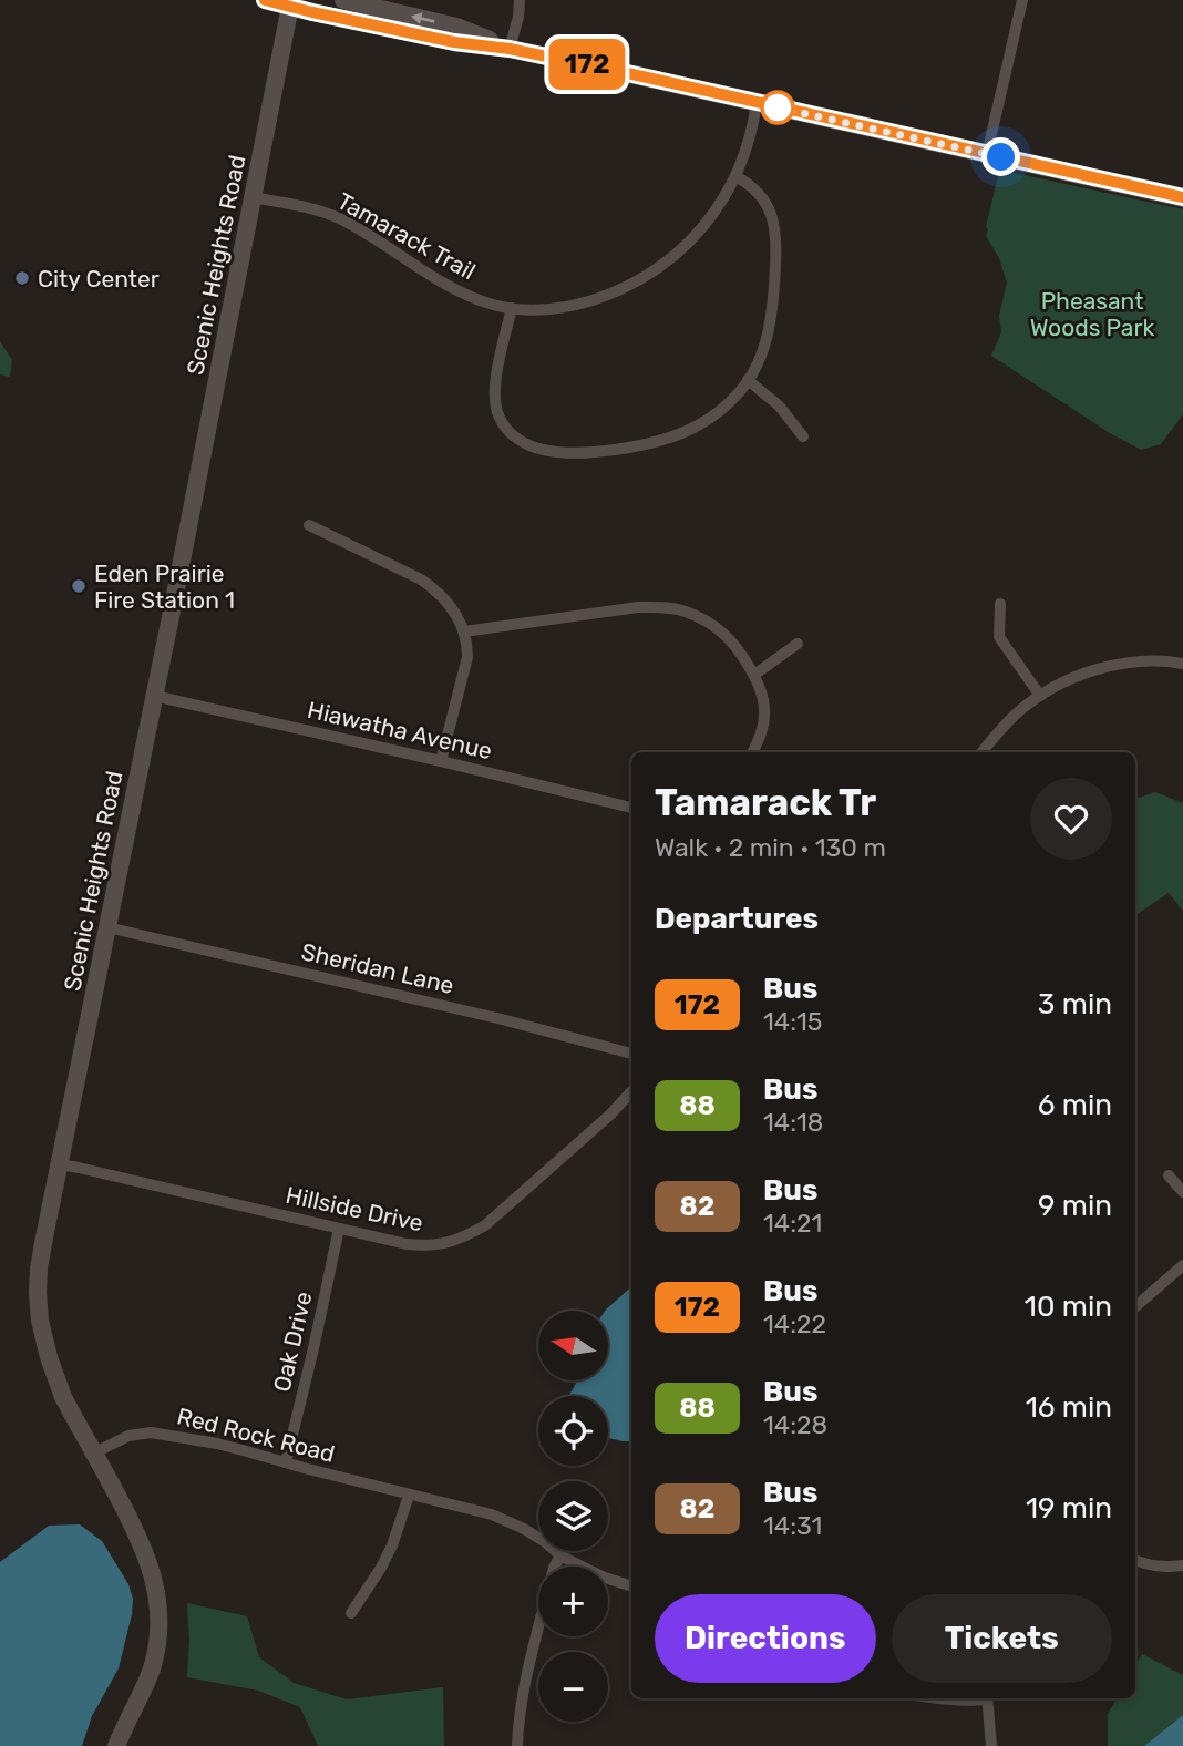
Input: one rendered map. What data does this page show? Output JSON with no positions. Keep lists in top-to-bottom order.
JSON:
{
  "streets": {
    "street": [
      "Tamarack Trail",
      "Scenic Heights Road",
      "Hiawatha Avenue",
      "Sheridan Lane",
      "Hillside Drive",
      "Oak Drive",
      "Red Rock Road"
    ]
  },
  "crossings": [
    ["Tamarack Trail", "Scenic Heights Road"],
    ["Scenic Heights Road", "Hiawatha Avenue"],
    ["Scenic Heights Road", "Sheridan Lane"],
    ["Scenic Heights Road", "Hillside Drive"],
    ["Scenic Heights Road", "Red Rock Road"],
    ["Hillside Drive", "Oak Drive"],
    ["Oak Drive", "Red Rock Road"]
  ],
  "parks": ["Pheasant Woods Park"],
  "places": ["City Center", "Eden Prairie Fire Station 1"],
  "lines": ["bus line 172"],
  "north": "left",
  "page": {
    "on_map": "172",
    "heading": [
      ["Tamarack Tr", "Walk · 2 min · 130 m"],
      "Departures"
    ],
    "list": [
      {
        "mark": "172",
        "name": "Bus",
        "note": "14:15",
        "value": "3 min"
      },
      {
        "mark": "88",
        "name": "Bus",
        "note": "14:18",
        "value": "6 min"
      },
      {
        "mark": "82",
        "name": "Bus",
        "note": "14:21",
        "value": "9 min"
      },
      {
        "mark": "172",
        "name": "Bus",
        "note": "14:22",
        "value": "10 min"
      },
      {
        "mark": "88",
        "name": "Bus",
        "note": "14:28",
        "value": "16 min"
      },
      {
        "mark": "82",
        "name": "Bus",
        "note": "14:31",
        "value": "19 min"
      }
    ],
    "map_buttons": ["+", "−"],
    "buttons": ["Directions", "Tickets"]
  }
}
